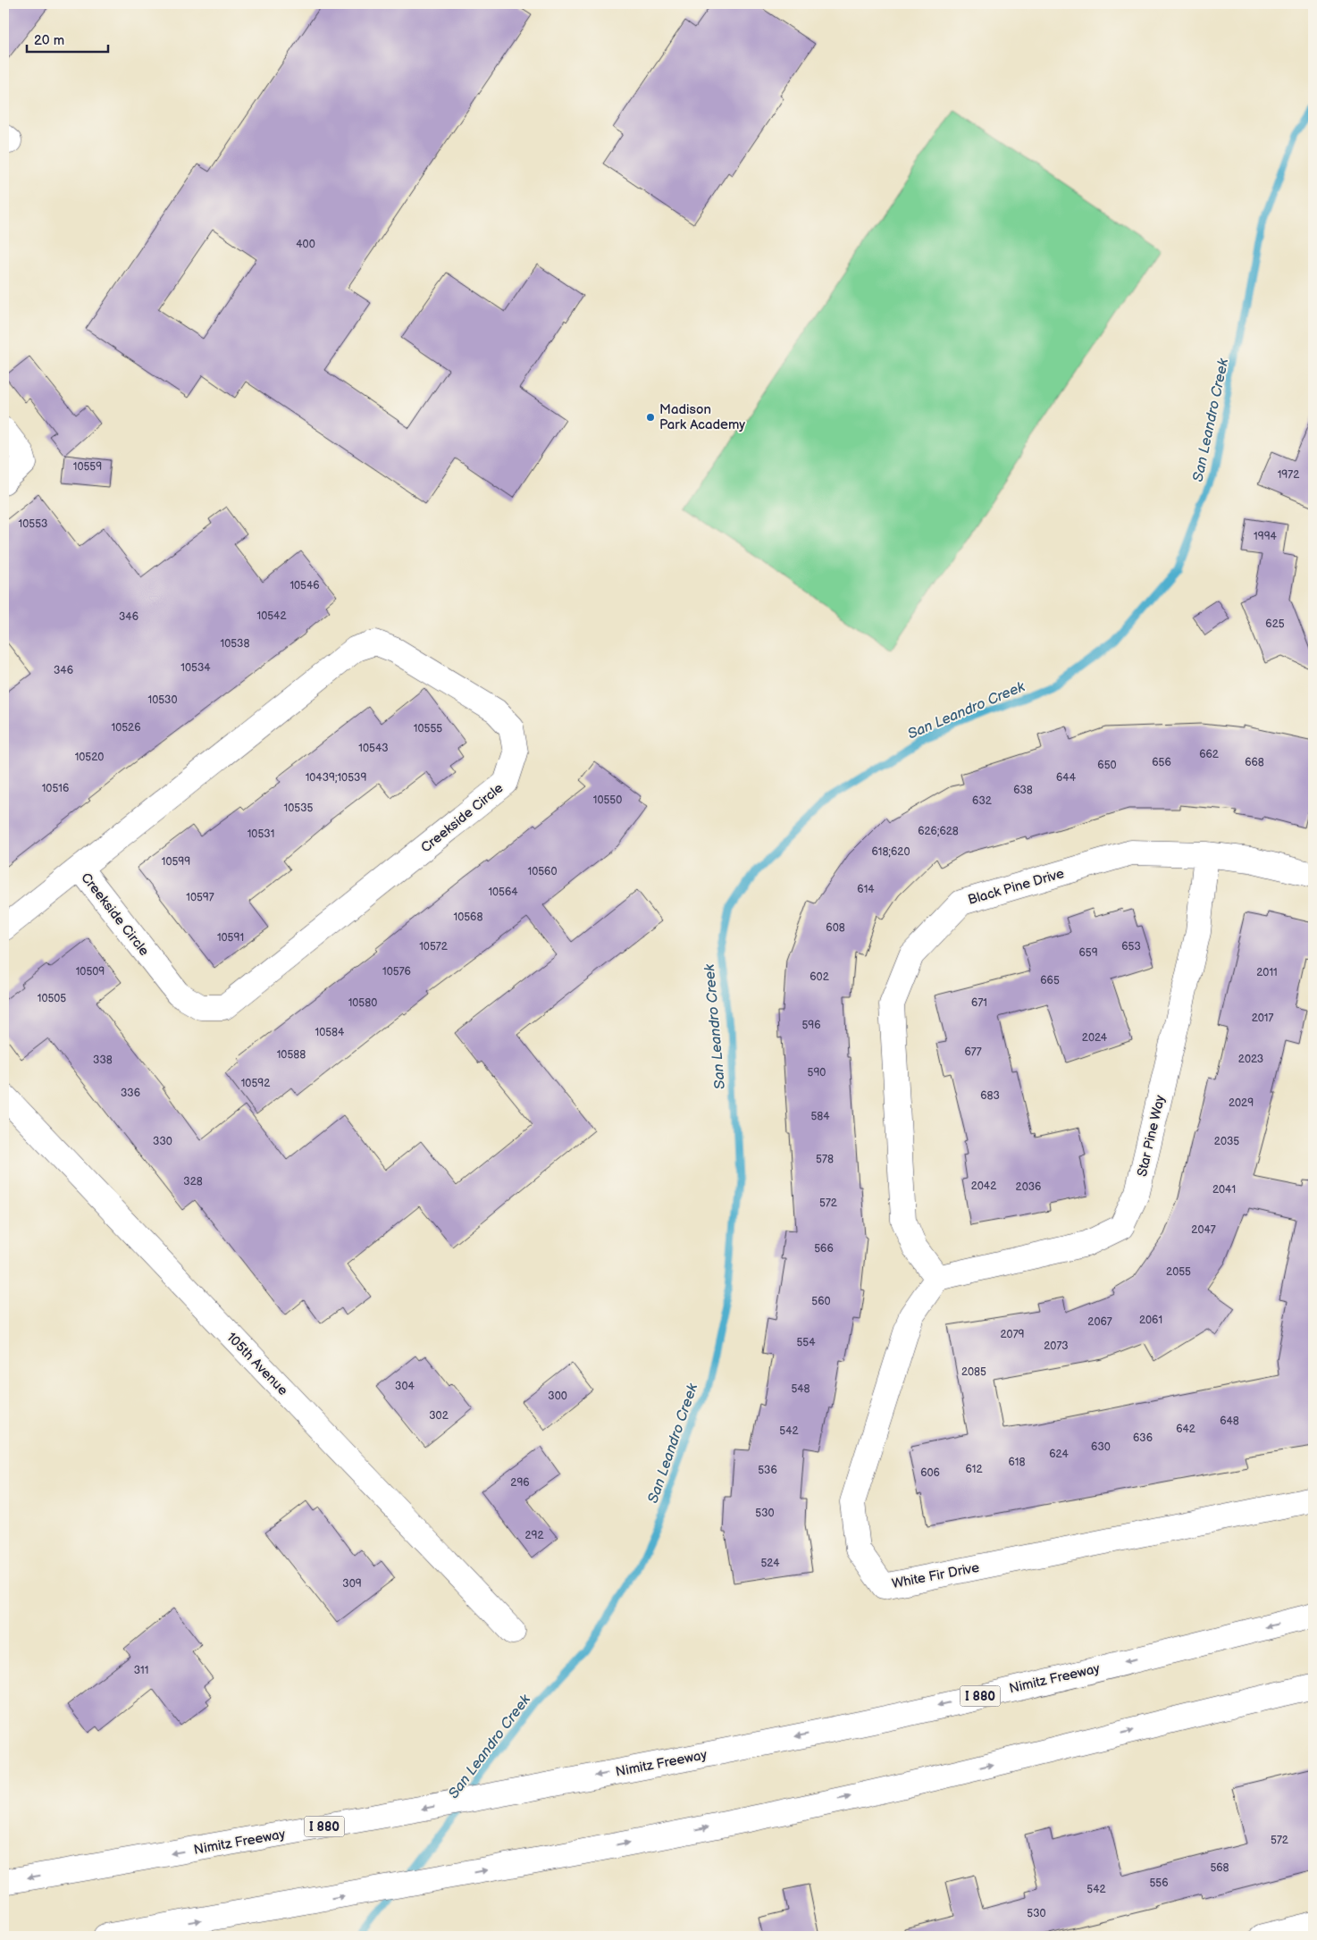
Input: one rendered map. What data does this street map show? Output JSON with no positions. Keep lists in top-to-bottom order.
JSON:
{
  "streets": {
    "main road": [
      "Creekside Circle",
      "Black Pine Drive",
      "Star Pine Way",
      "105th Avenue",
      "White Fir Drive",
      "Nimitz Freeway",
      "I 880"
    ]
  },
  "crossings": [
    ["Black Pine Drive", "Star Pine Way"],
    ["Black Pine Drive", "White Fir Drive"],
    ["Star Pine Way", "White Fir Drive"]
  ],
  "water": ["San Leandro Creek"],
  "places": ["Madison Park Academy"],
  "house_numbers": [
    "400",
    "10559",
    "1972",
    "10553",
    "1994",
    "10546",
    "10542",
    "346",
    "625",
    "10538",
    "10534",
    "346",
    "10530",
    "10526",
    "10555",
    "10543",
    "662",
    "10520",
    "656",
    "668",
    "650",
    "10439;10539",
    "644",
    "10516",
    "638",
    "10550",
    "632",
    "10535",
    "626;628",
    "10531",
    "618;620",
    "10599",
    "10560",
    "614",
    "10564",
    "10597",
    "10568",
    "608",
    "10591",
    "10572",
    "653",
    "659",
    "10509",
    "10576",
    "2011",
    "602",
    "665",
    "10505",
    "10580",
    "671",
    "2017",
    "596",
    "10584",
    "2024",
    "677",
    "10588",
    "2023",
    "338",
    "590",
    "10592",
    "336",
    "683",
    "2029",
    "584",
    "330",
    "2035",
    "578",
    "328",
    "2042",
    "2036",
    "2041",
    "572",
    "2047",
    "566",
    "2055",
    "560",
    "2061",
    "2067",
    "2079",
    "554",
    "2073",
    "2085",
    "304",
    "548",
    "300",
    "302",
    "648",
    "642",
    "542",
    "636",
    "630",
    "624",
    "618",
    "612",
    "536",
    "606",
    "296",
    "530",
    "292",
    "524",
    "309",
    "311",
    "572",
    "568",
    "556",
    "542",
    "530"
  ],
  "scale_bar": "20 m"
}
